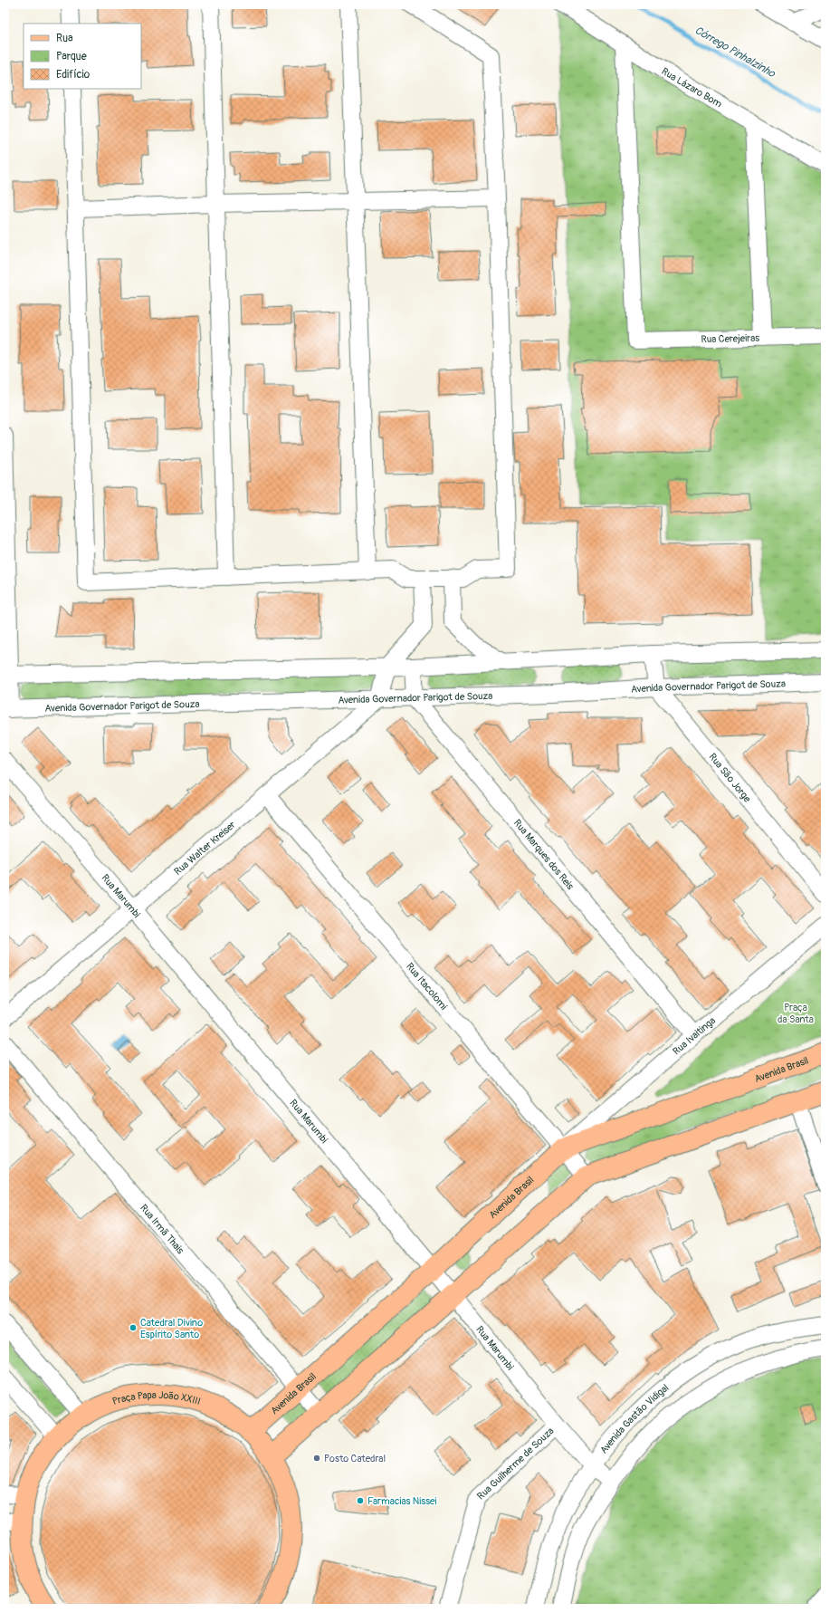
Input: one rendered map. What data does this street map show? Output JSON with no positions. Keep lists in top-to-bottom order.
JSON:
{
  "streets": {
    "main road": ["Avenida Brasil", "Praça Papa João XXIII"],
    "street": [
      "Rua Lázaro Bom",
      "Rua Cerejeiras",
      "Avenida Governador Parigot de Souza",
      "Rua São Jorge",
      "Rua Walter Kreiser",
      "Rua Marques dos Reis",
      "Rua Marumbi",
      "Rua Itacolomi",
      "Rua Ivaitinga",
      "Rua Irmã Thais",
      "Avenida Gastão Vidigal",
      "Rua Guilherme de Souza"
    ]
  },
  "crossings": [
    ["Rua Lázaro Bom", "Rua Cerejeiras"],
    ["Avenida Governador Parigot de Souza", "Rua São Jorge"],
    ["Avenida Governador Parigot de Souza", "Rua Walter Kreiser"],
    ["Avenida Governador Parigot de Souza", "Rua Marques dos Reis"],
    ["Rua Walter Kreiser", "Rua Marumbi"],
    ["Rua Walter Kreiser", "Rua Itacolomi"],
    ["Rua Marques dos Reis", "Rua Ivaitinga"],
    ["Rua Marumbi", "Avenida Brasil"],
    ["Rua Marumbi", "Avenida Gastão Vidigal"],
    ["Rua Marumbi", "Rua Guilherme de Souza"],
    ["Rua Itacolomi", "Rua Ivaitinga"],
    ["Rua Itacolomi", "Avenida Brasil"],
    ["Rua Ivaitinga", "Avenida Brasil"],
    ["Avenida Brasil", "Rua Irmã Thais"],
    ["Avenida Brasil", "Praça Papa João XXIII"]
  ],
  "water": ["Córrego Pinhalzinho"],
  "parks": ["Praça da Santa"],
  "places": ["Catedral Divino Espírito Santo", "Posto Catedral", "Farmacias Nissei"],
  "legend": ["Rua", "Parque", "Edifício"]
}
